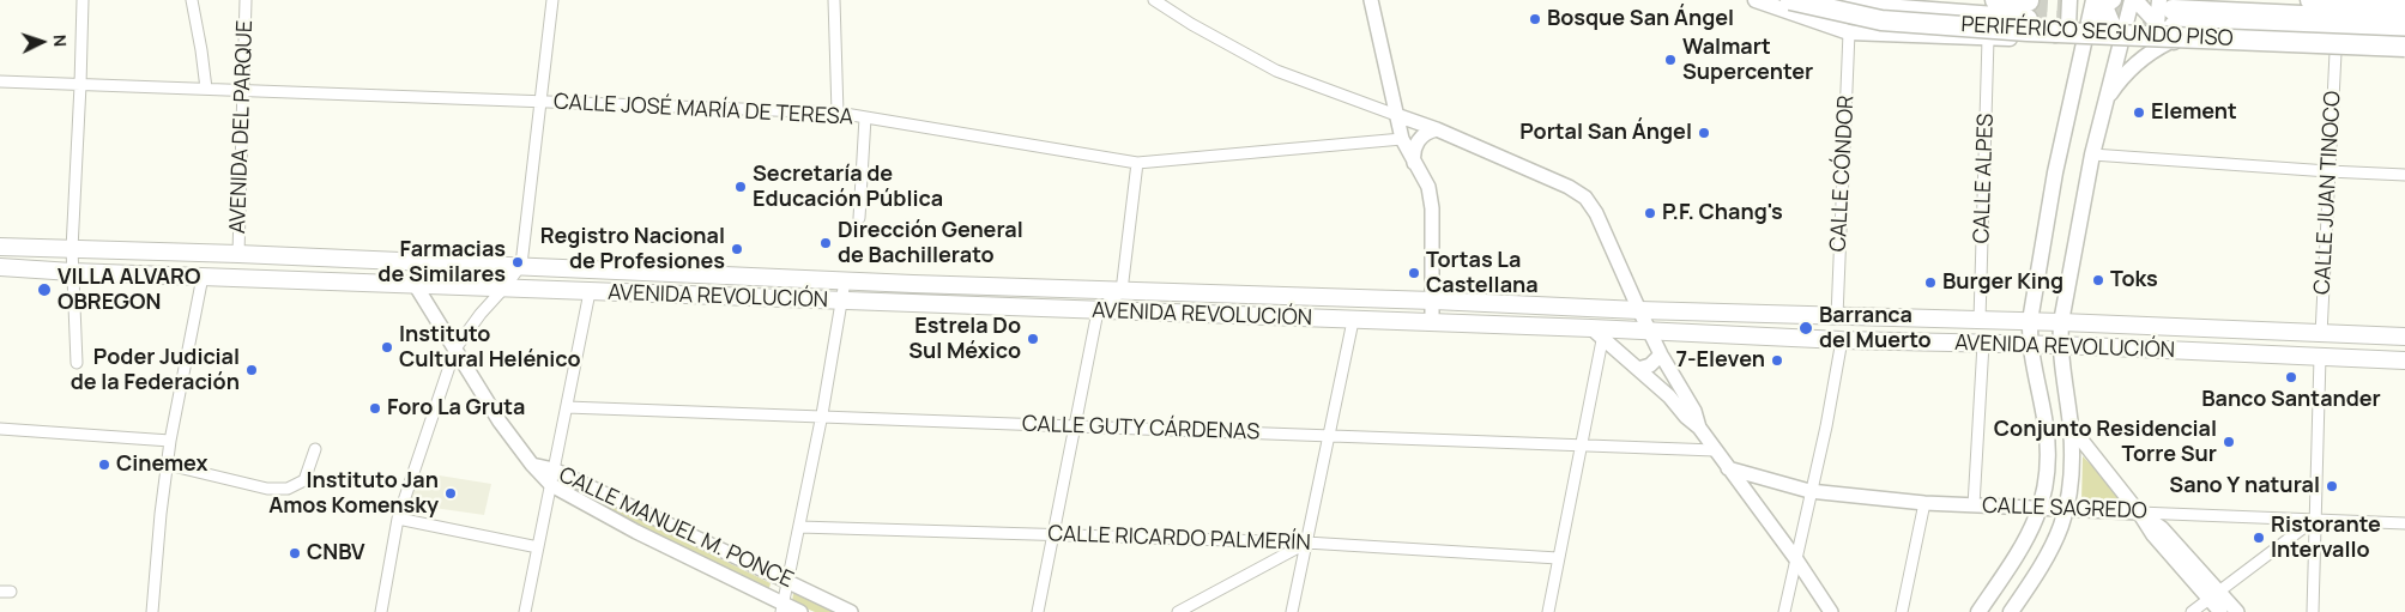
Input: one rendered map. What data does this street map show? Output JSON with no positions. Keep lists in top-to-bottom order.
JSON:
{
  "streets": {
    "highway": ["PERIFÉRICO SEGUNDO PISO"],
    "main road": ["AVENIDA REVOLUCIÓN"],
    "street": [
      "CALLE JOSÉ MARÍA DE TERESA",
      "AVENIDA DEL PARQUE",
      "CALLE CÓNDOR",
      "CALLE ALPES",
      "CALLE JUAN TINOCO",
      "CALLE GUTY CÁRDENAS",
      "CALLE SAGREDO",
      "CALLE MANUEL M. PONCE",
      "CALLE RICARDO PALMERÍN"
    ]
  },
  "crossings": [
    ["CALLE JOSÉ MARÍA DE TERESA", "AVENIDA DEL PARQUE"],
    ["AVENIDA DEL PARQUE", "AVENIDA REVOLUCIÓN"],
    ["CALLE CÓNDOR", "AVENIDA REVOLUCIÓN"],
    ["CALLE ALPES", "AVENIDA REVOLUCIÓN"],
    ["CALLE JUAN TINOCO", "AVENIDA REVOLUCIÓN"],
    ["AVENIDA REVOLUCIÓN", "CALLE MANUEL M. PONCE"]
  ],
  "places": [
    "Bosque San Ángel",
    "Walmart Supercenter",
    "Element",
    "Portal San Ángel",
    "Secretaría de Educación Pública",
    "P.F. Chang's",
    "Dirección General de Bachillerato",
    "Registro Nacional de Profesiones",
    "Farmacias de Similares",
    "Tortas La Castellana",
    "Toks",
    "Burger King",
    "VILLA ALVARO OBREGON",
    "Barranca del Muerto",
    "Estrela Do Sul México",
    "Instituto Cultural Helénico",
    "7-Eleven",
    "Poder Judicial de la Federación",
    "Banco Santander",
    "Foro La Gruta",
    "Conjunto Residencial Torre Sur",
    "Cinemex",
    "Sano Y natural",
    "Instituto Jan Amos Komensky",
    "Ristorante Intervallo",
    "CNBV"
  ],
  "north": "right"
}
